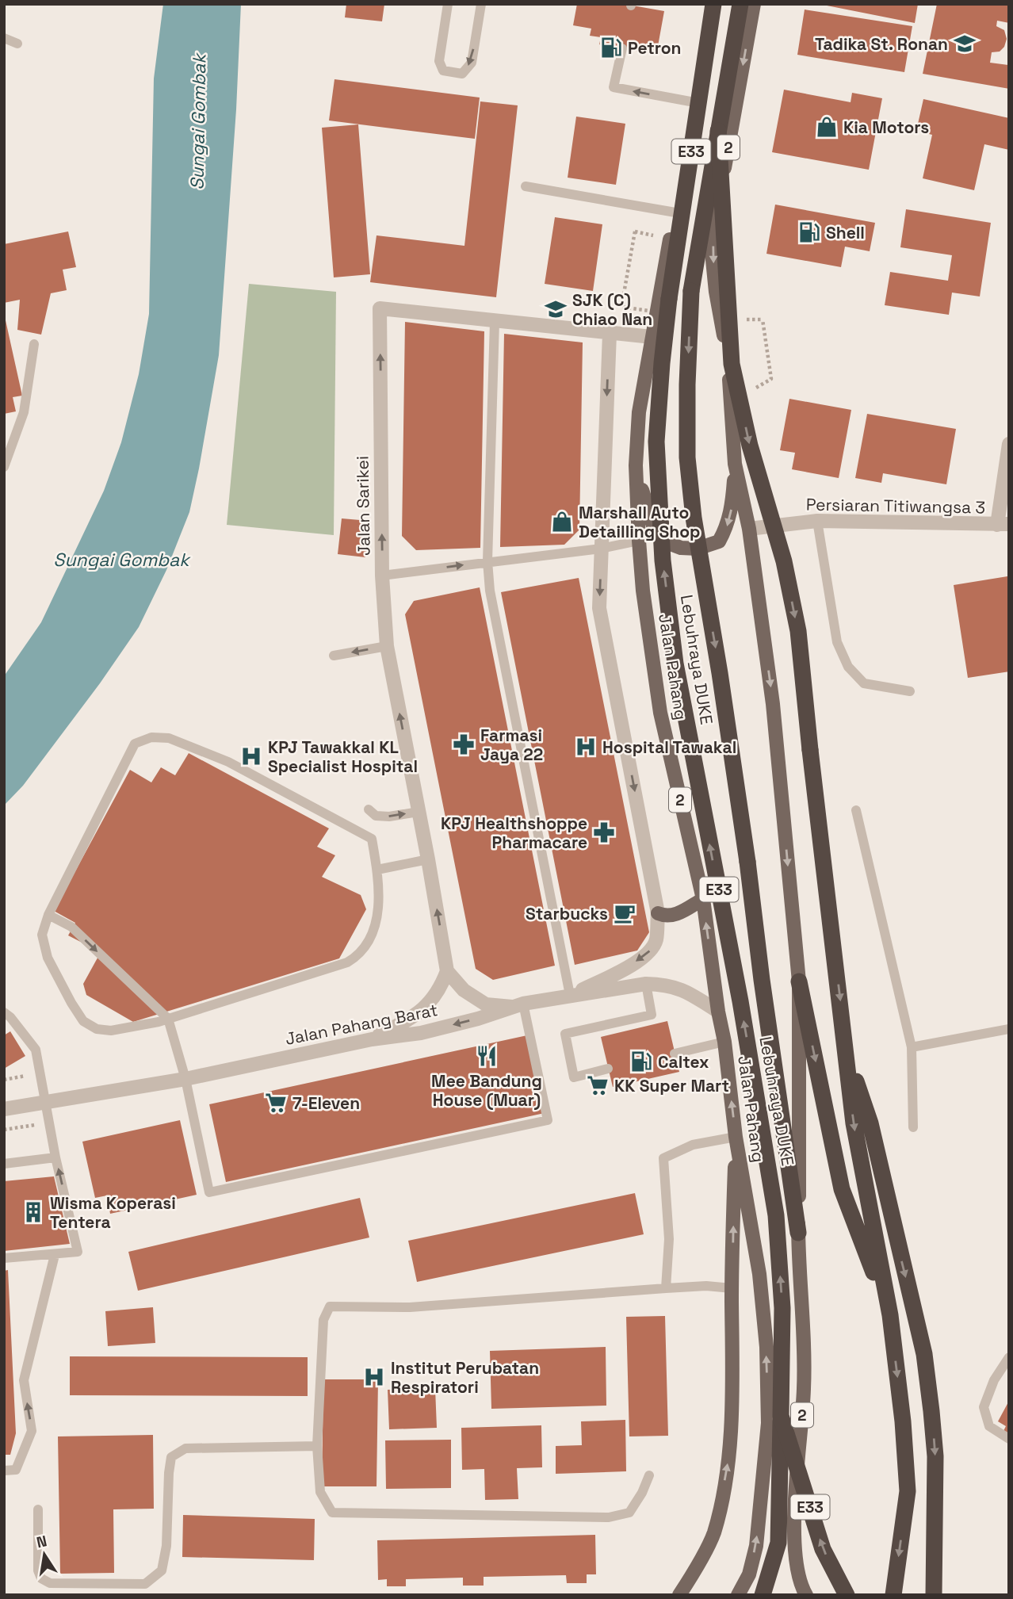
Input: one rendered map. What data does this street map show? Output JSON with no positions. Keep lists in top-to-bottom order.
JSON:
{
  "streets": {
    "highway": ["E33", "Lebuhraya DUKE"],
    "main road": ["2", "Jalan Pahang"],
    "street": ["Jalan Sarikei", "Persiaran Titiwangsa 3", "Jalan Pahang Barat"]
  },
  "crossings": [
    ["2", "Persiaran Titiwangsa 3"],
    ["2", "Lebuhraya DUKE"],
    ["E33", "Lebuhraya DUKE"],
    ["Jalan Sarikei", "Jalan Pahang"],
    ["Lebuhraya DUKE", "Jalan Pahang"],
    ["Jalan Pahang", "Jalan Pahang Barat"]
  ],
  "one_way": ["Jalan Sarikei"],
  "water": ["Sungai Gombak"],
  "places": {
    "school or university": ["Tadika St. Ronan", "SJK (C) Chiao Nan"],
    "fuel station": ["Petron", "Shell", "Caltex"],
    "shop": ["Kia Motors", "Marshall Auto Detailling Shop"],
    "pharmacy": ["Farmasi Jaya 22", "KPJ Healthshoppe Pharmacare"],
    "hospital": ["Hospital Tawakal", "KPJ Tawakkal KL Specialist Hospital", "Institut Perubatan Respiratori"],
    "cafe": ["Starbucks"],
    "restaurant": ["Mee Bandung House (Muar)"],
    "supermarket": ["KK Super Mart", "7-Eleven"],
    "building": ["Wisma Koperasi Tentera"]
  },
  "north": "top"
}
